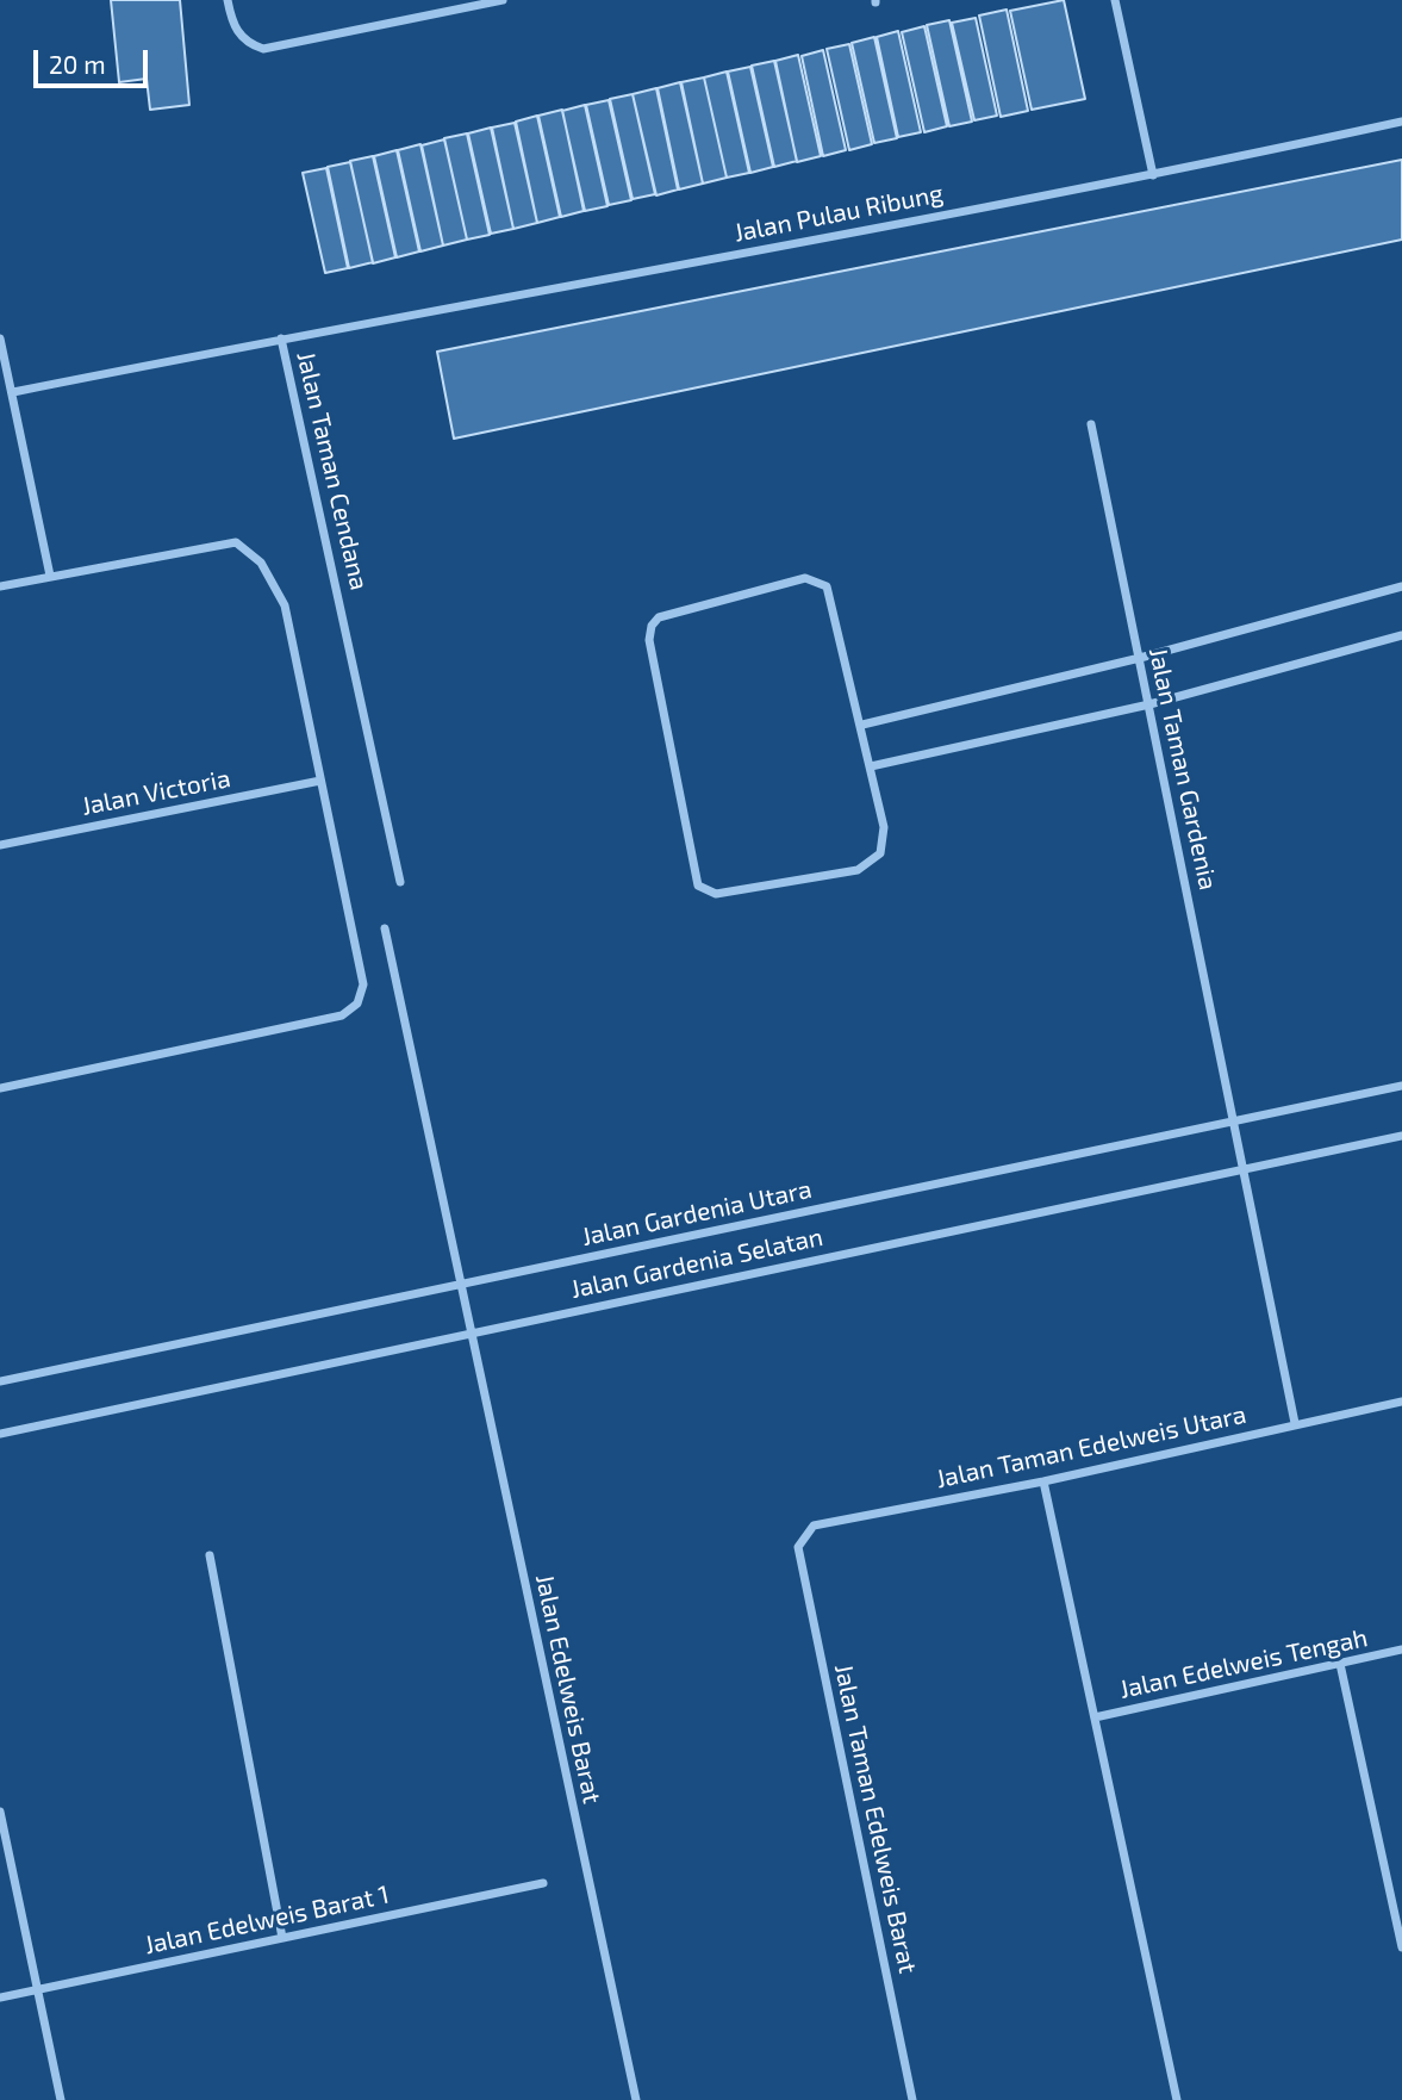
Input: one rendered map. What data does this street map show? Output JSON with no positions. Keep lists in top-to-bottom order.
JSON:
{
  "streets": {
    "street": [
      "Jalan Pulau Ribung",
      "Jalan Taman Cendana",
      "Jalan Taman Gardenia",
      "Jalan Victoria",
      "Jalan Gardenia Utara",
      "Jalan Gardenia Selatan",
      "Jalan Taman Edelweis Utara",
      "Jalan Edelweis Tengah",
      "Jalan Edelweis Barat",
      "Jalan Taman Edelweis Barat",
      "Jalan Edelweis Barat 1"
    ]
  },
  "crossings": [
    ["Jalan Pulau Ribung", "Jalan Taman Cendana"],
    ["Jalan Taman Gardenia", "Jalan Gardenia Utara"],
    ["Jalan Taman Gardenia", "Jalan Gardenia Selatan"],
    ["Jalan Taman Gardenia", "Jalan Taman Edelweis Utara"],
    ["Jalan Gardenia Utara", "Jalan Edelweis Barat"],
    ["Jalan Gardenia Selatan", "Jalan Edelweis Barat"],
    ["Jalan Taman Edelweis Utara", "Jalan Taman Edelweis Barat"]
  ],
  "scale_bar": "20 m"
}
